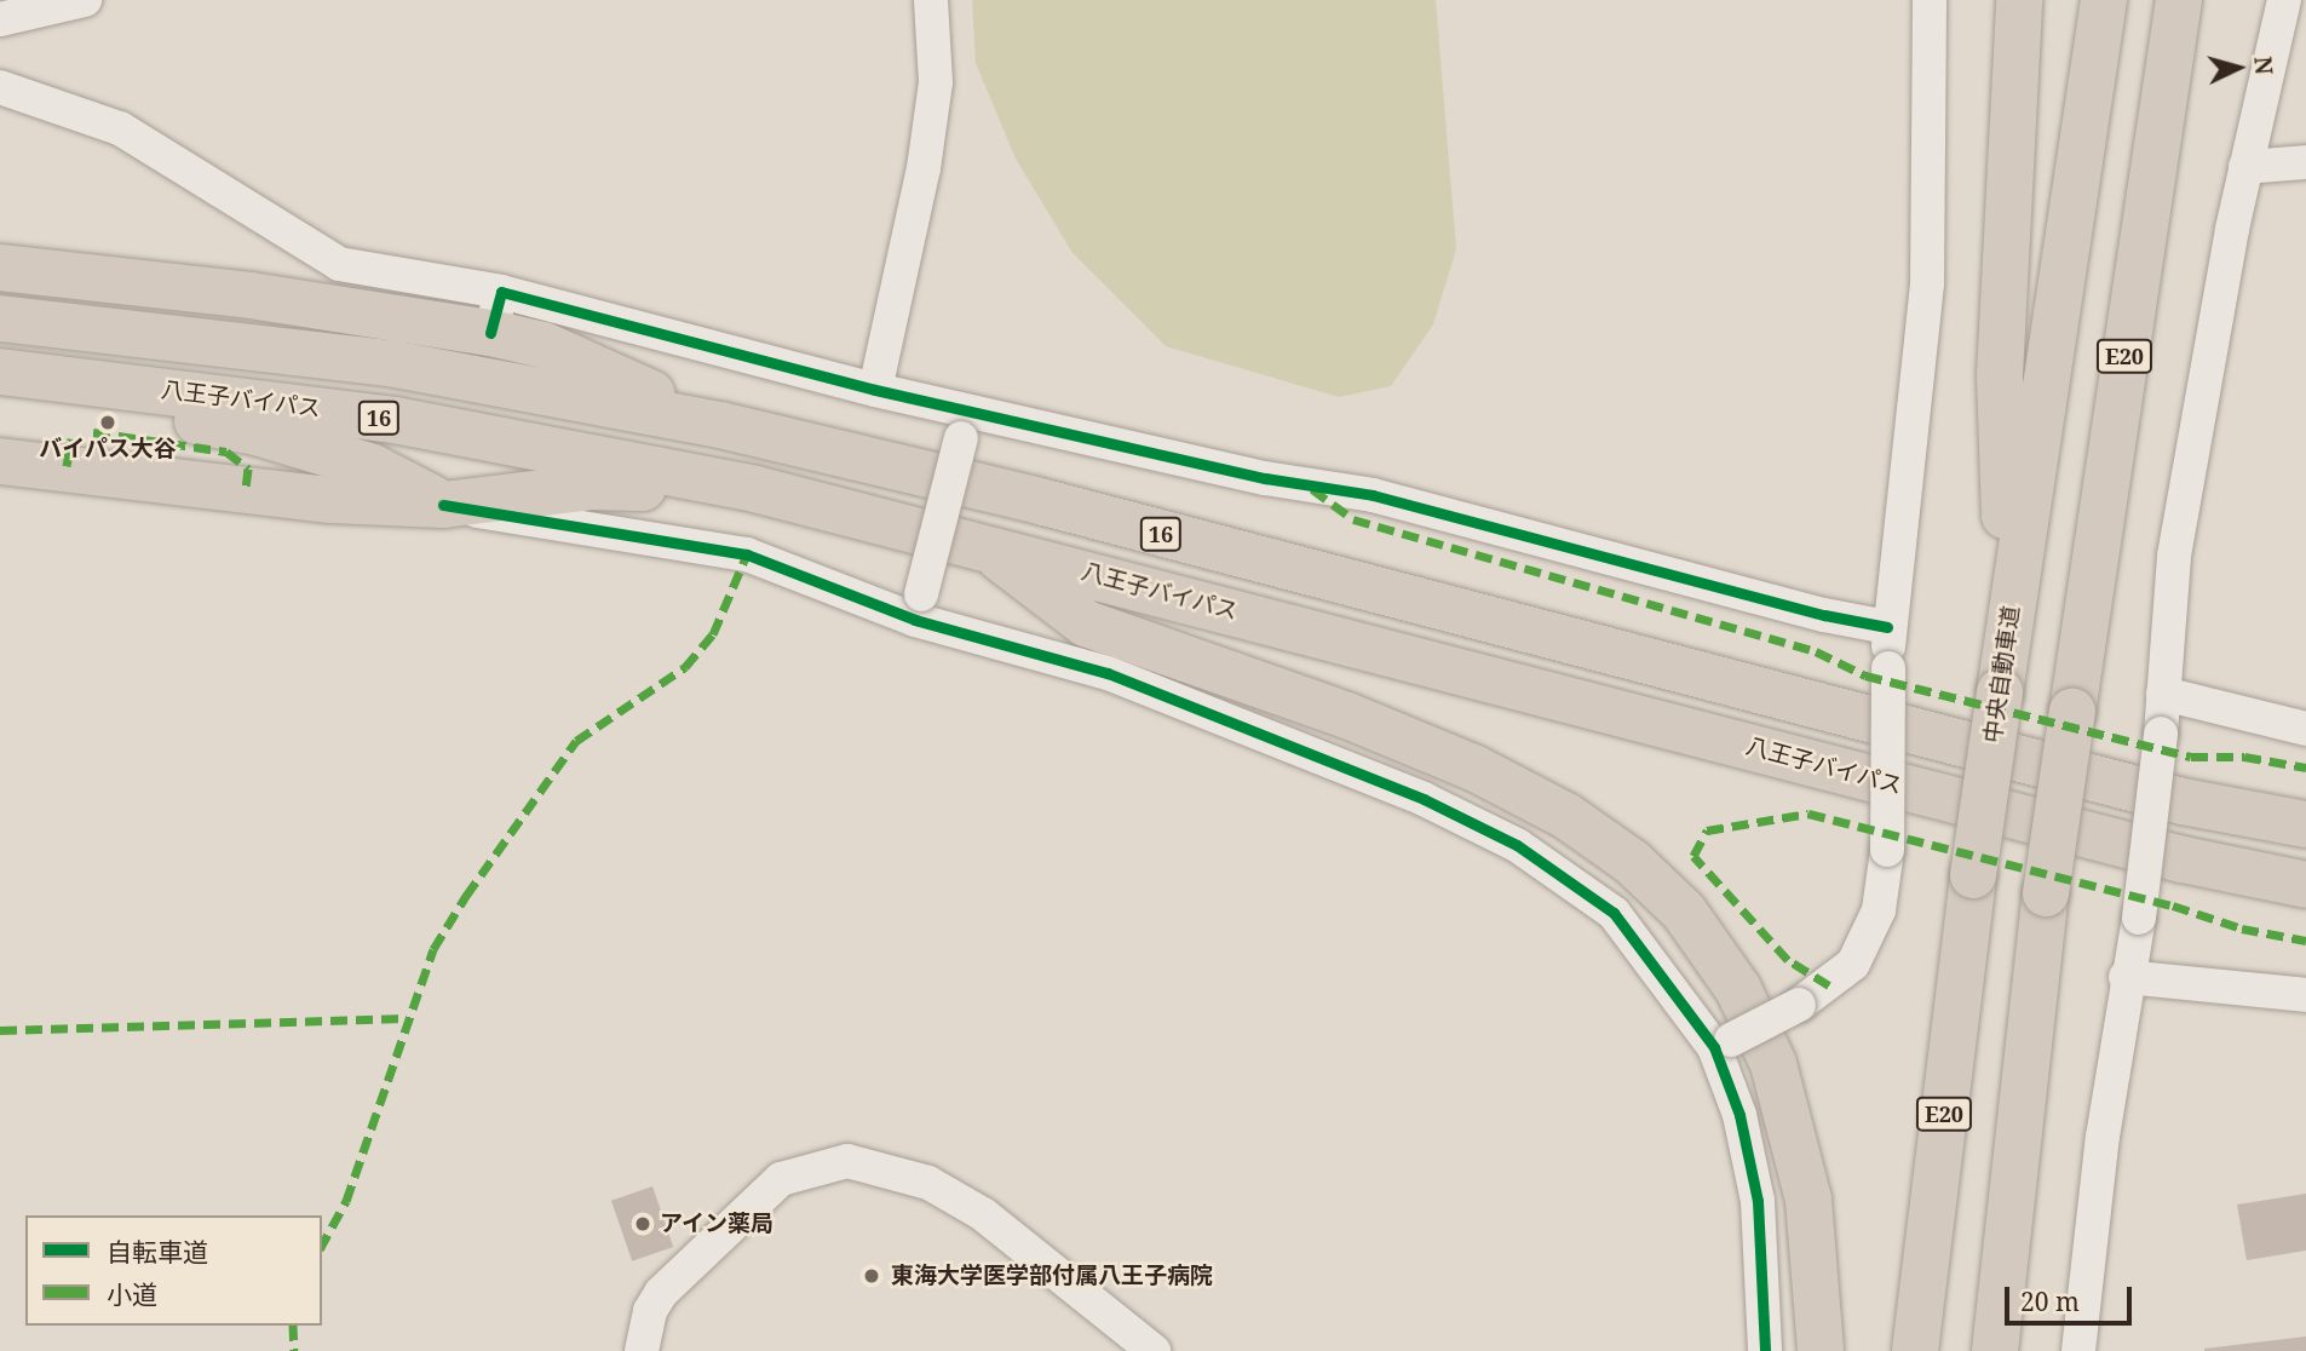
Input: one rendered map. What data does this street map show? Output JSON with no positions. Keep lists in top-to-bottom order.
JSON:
{
  "streets": {
    "highway": [
      "E20",
      "八王子バイパス",
      "16",
      "中央自動車道"
    ]
  },
  "places": ["バイパス大谷", "アイン薬局", "東海大学医学部付属八王子病院"],
  "legend": ["自転車道", "小道"],
  "scale_bar": "20 m",
  "north": "right"
}
